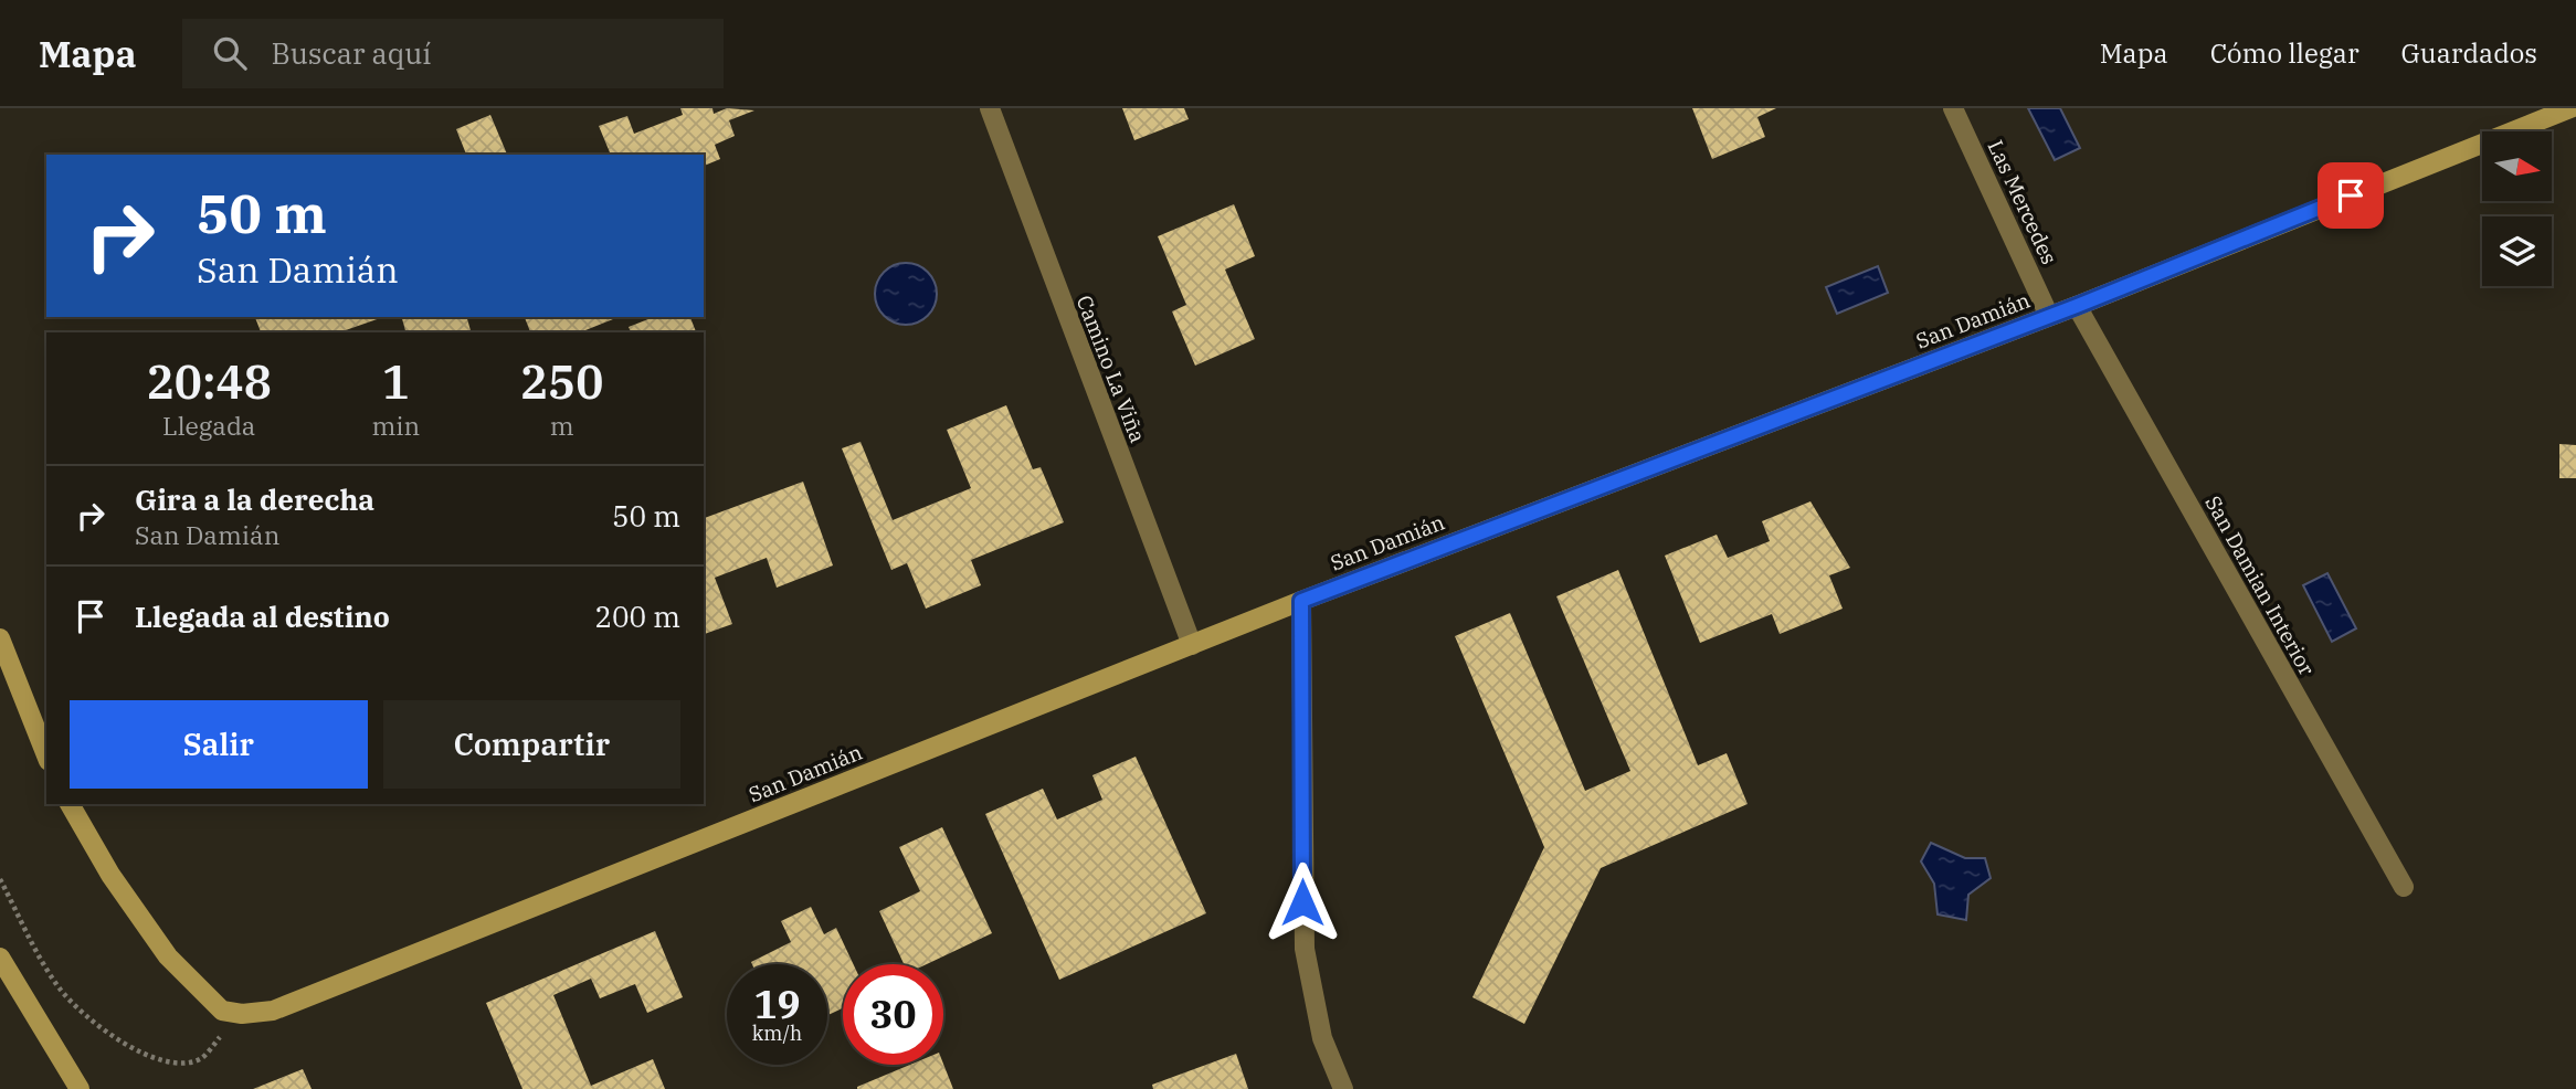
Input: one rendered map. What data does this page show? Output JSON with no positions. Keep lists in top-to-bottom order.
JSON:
{
  "streets": {
    "main road": ["San Damián"],
    "street": ["Las Mercedes", "Camino La Viña", "San Damian Interior"]
  },
  "crossings": [
    ["Las Mercedes", "San Damián"],
    ["San Damián", "Camino La Viña"],
    ["San Damián", "San Damian Interior"]
  ],
  "north": "right",
  "page": {
    "header": "Mapa",
    "search": "Buscar aquí",
    "nav": ["Mapa", "Cómo llegar", "Guardados"],
    "turn": ["50 m", "San Damián"],
    "eta": [
      "20:48",
      "Llegada",
      "1",
      "min",
      "250",
      "m"
    ],
    "list": [
      {
        "name": "Gira a la derecha",
        "note": "San Damián",
        "value": "50 m"
      },
      {
        "name": "Llegada al destino",
        "value": "200 m"
      }
    ],
    "buttons": ["Salir", "Compartir"],
    "speed": "19 km/h",
    "limit": "30"
  }
}
